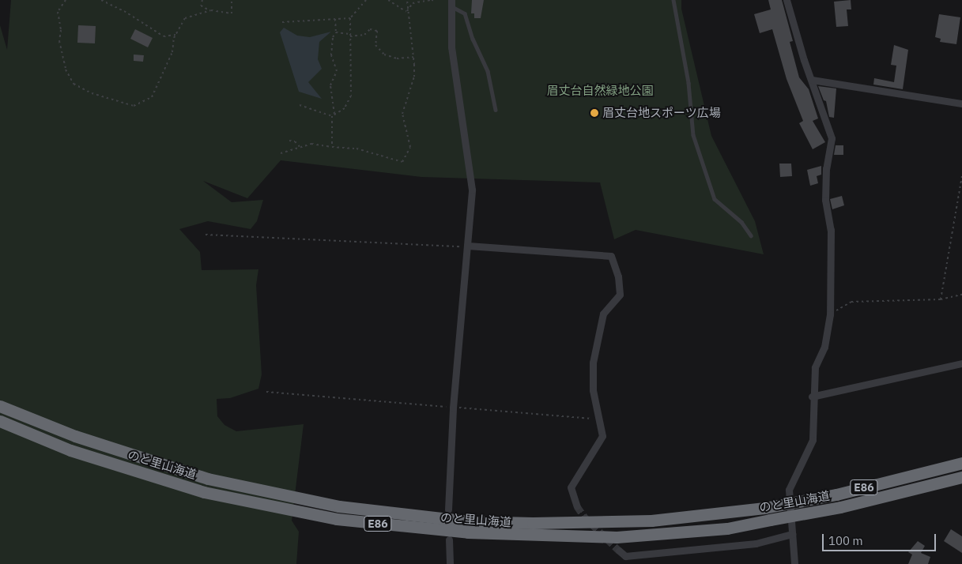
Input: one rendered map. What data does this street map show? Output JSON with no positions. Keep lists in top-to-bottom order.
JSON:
{
  "streets": {
    "highway": ["のと里山海道", "E86"]
  },
  "parks": ["眉丈台自然緑地公園"],
  "places": ["眉丈台地スポーツ広場"],
  "scale_bar": "100 m"
}
